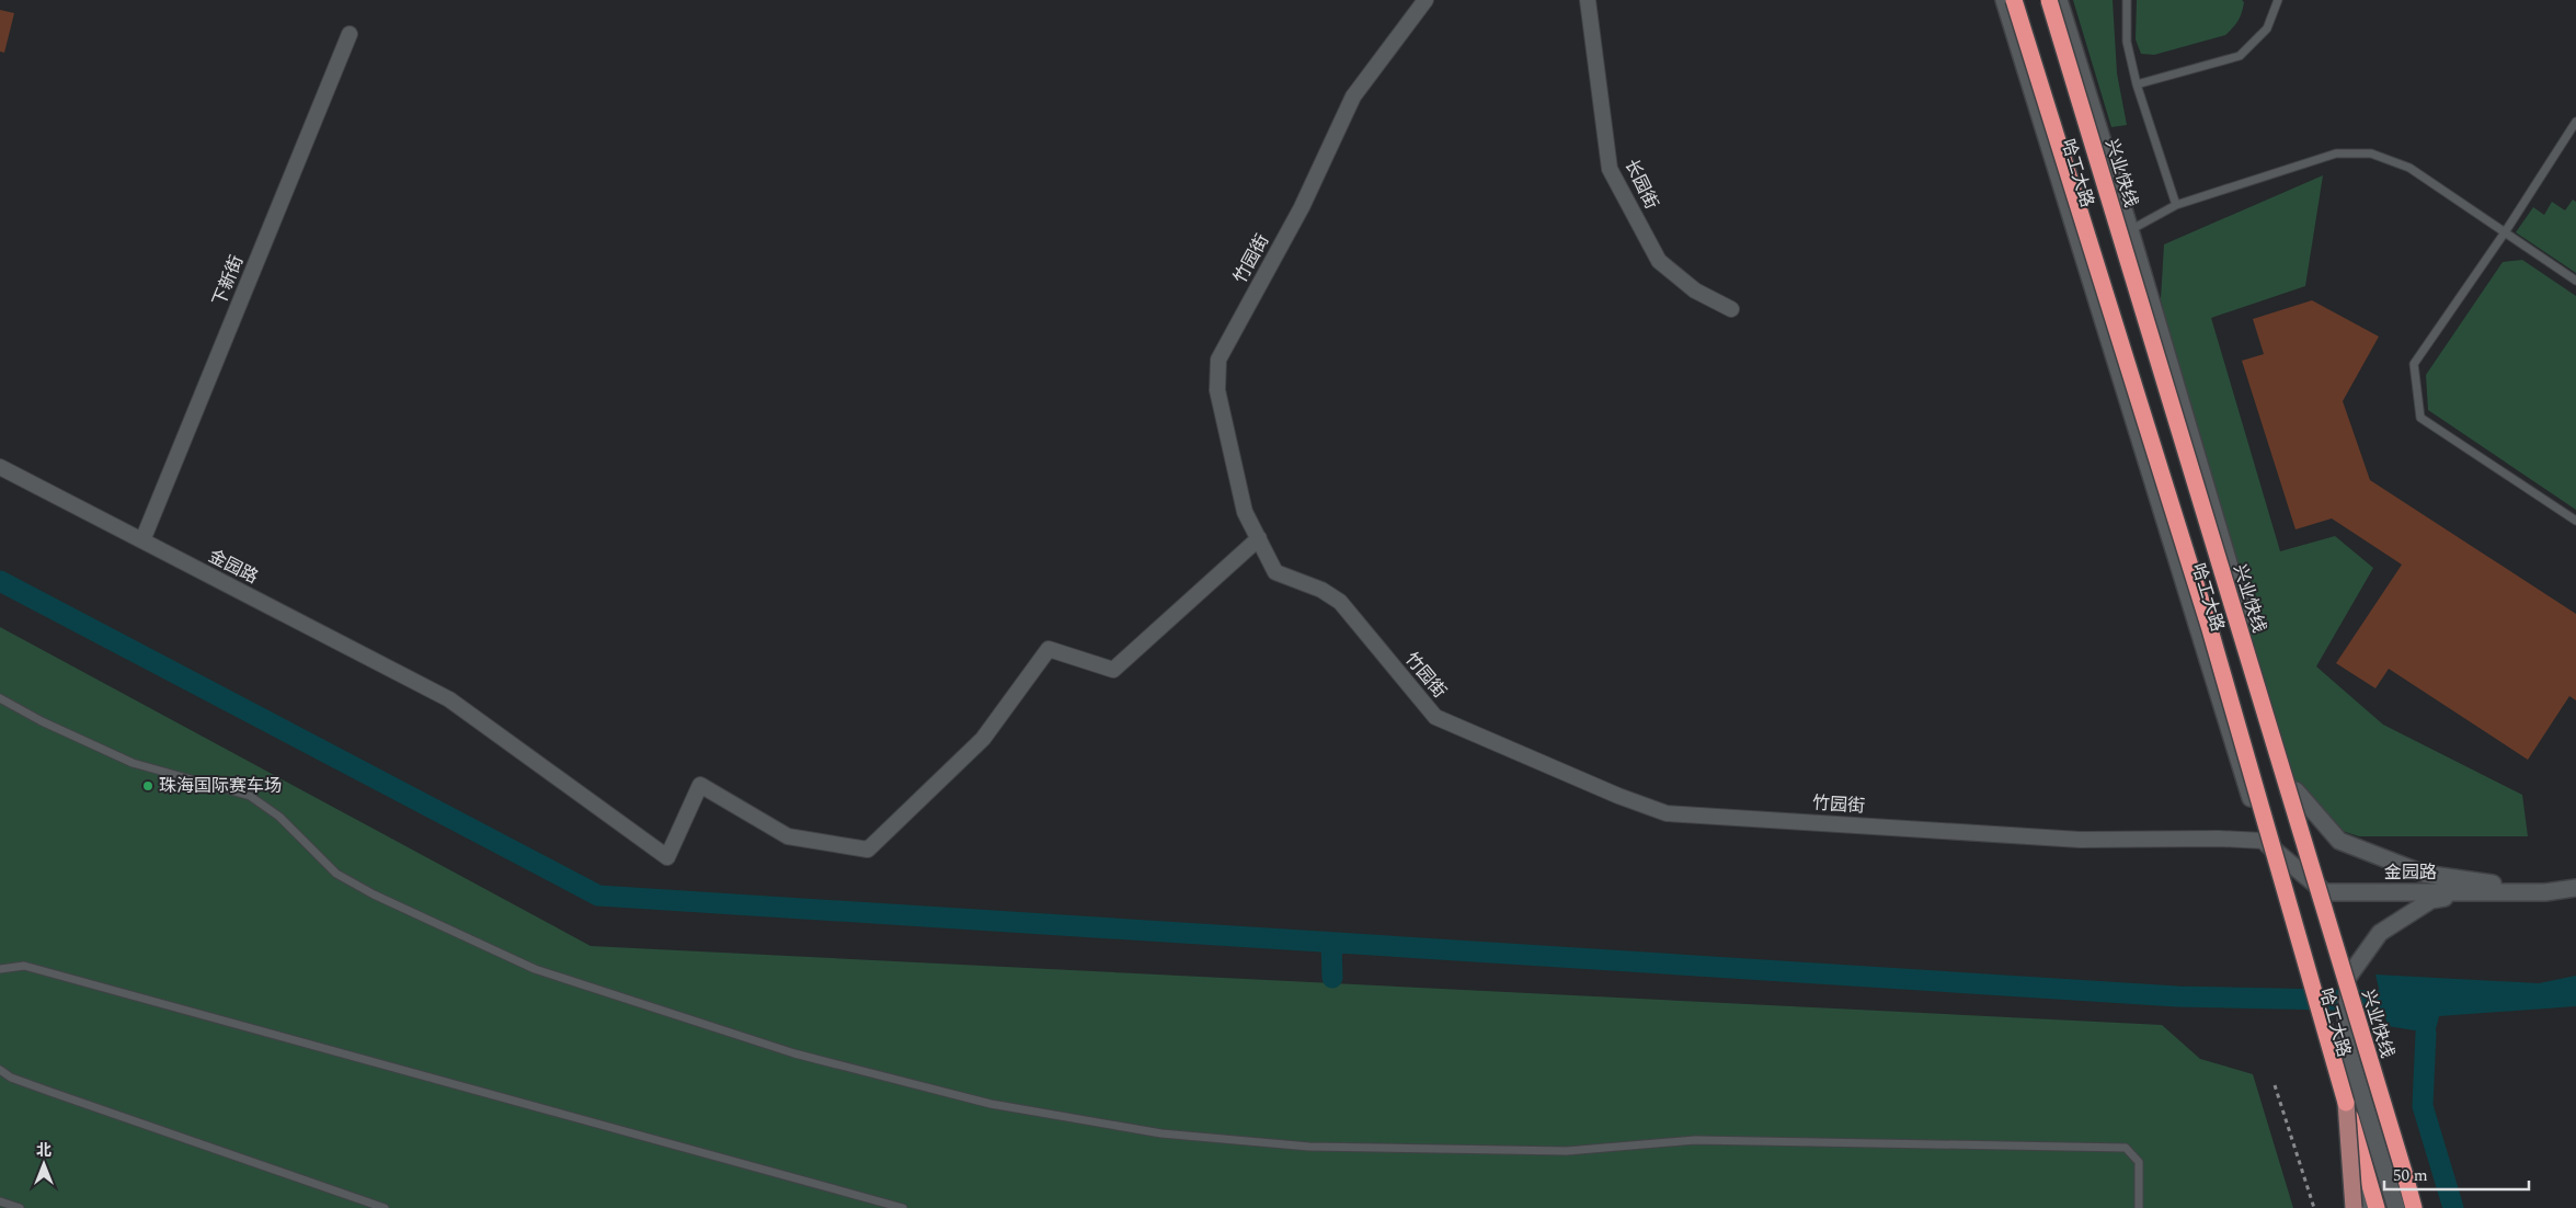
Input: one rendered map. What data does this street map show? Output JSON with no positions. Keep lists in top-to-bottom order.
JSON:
{
  "streets": {
    "highway": ["兴业快线"],
    "street": [
      "哈工大路",
      "长园街",
      "竹园街",
      "下新街",
      "金园路"
    ]
  },
  "crossings": [
    ["哈工大路", "竹园街"],
    ["哈工大路", "金园路"],
    ["竹园街", "金园路"],
    ["下新街", "金园路"]
  ],
  "places": ["珠海国际赛车场"],
  "scale_bar": "50 m",
  "north": "top"
}
